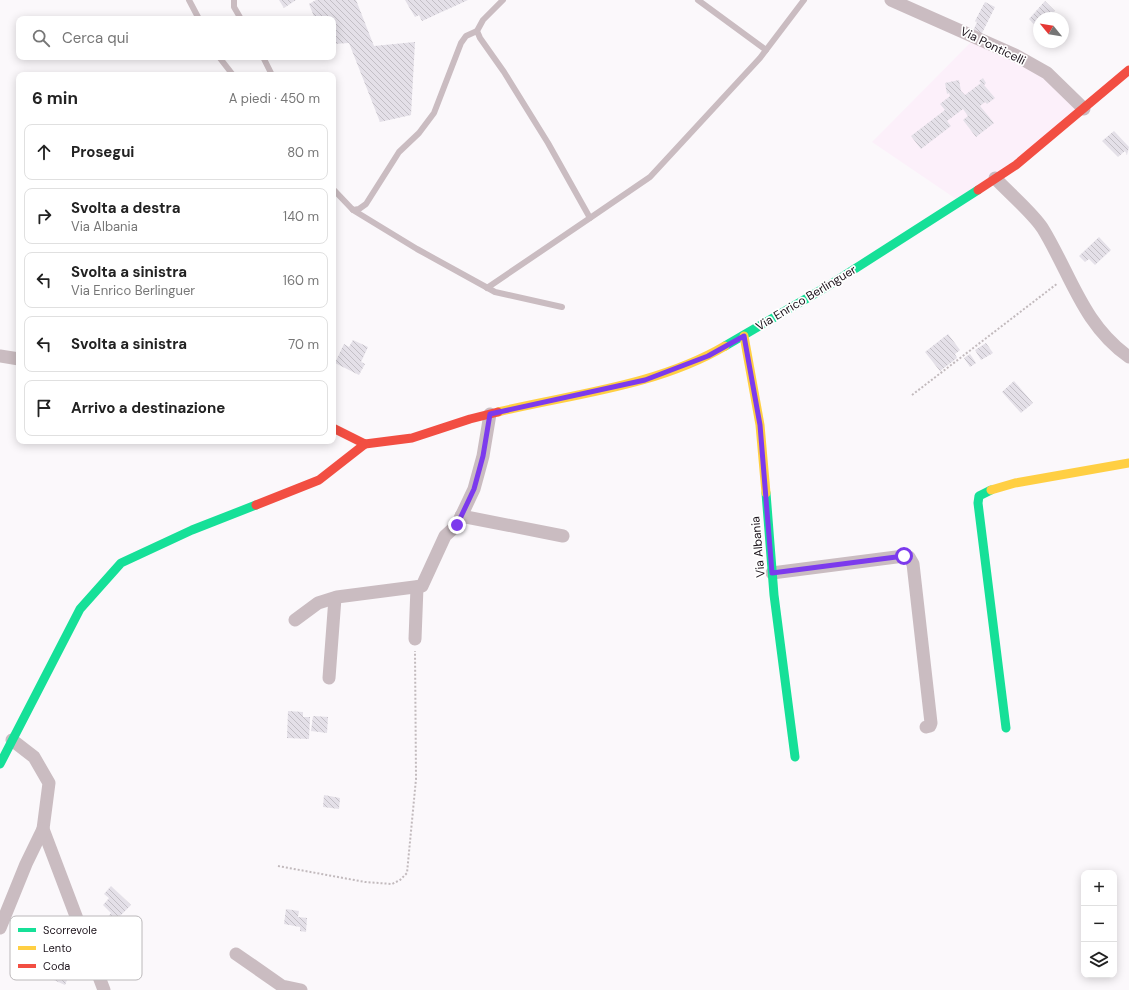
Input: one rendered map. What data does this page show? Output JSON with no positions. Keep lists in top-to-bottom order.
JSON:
{
  "streets": {
    "street": ["Via Ponticelli", "Via Enrico Berlinguer", "Via Albania"]
  },
  "crossings": [
    ["Via Ponticelli", "Via Enrico Berlinguer"],
    ["Via Enrico Berlinguer", "Via Albania"]
  ],
  "legend": ["Scorrevole", "Lento", "Coda"],
  "north": "top left",
  "page": {
    "search": "Cerca qui",
    "heading": ["6 min", "A piedi · 450 m"],
    "list": [
      ["Prosegui", "80 m"],
      ["Svolta a destra", "Via Albania", "140 m"],
      ["Svolta a sinistra", "Via Enrico Berlinguer", "160 m"],
      ["Svolta a sinistra", "70 m"],
      "Arrivo a destinazione"
    ],
    "map_buttons": ["+", "−"]
  }
}
